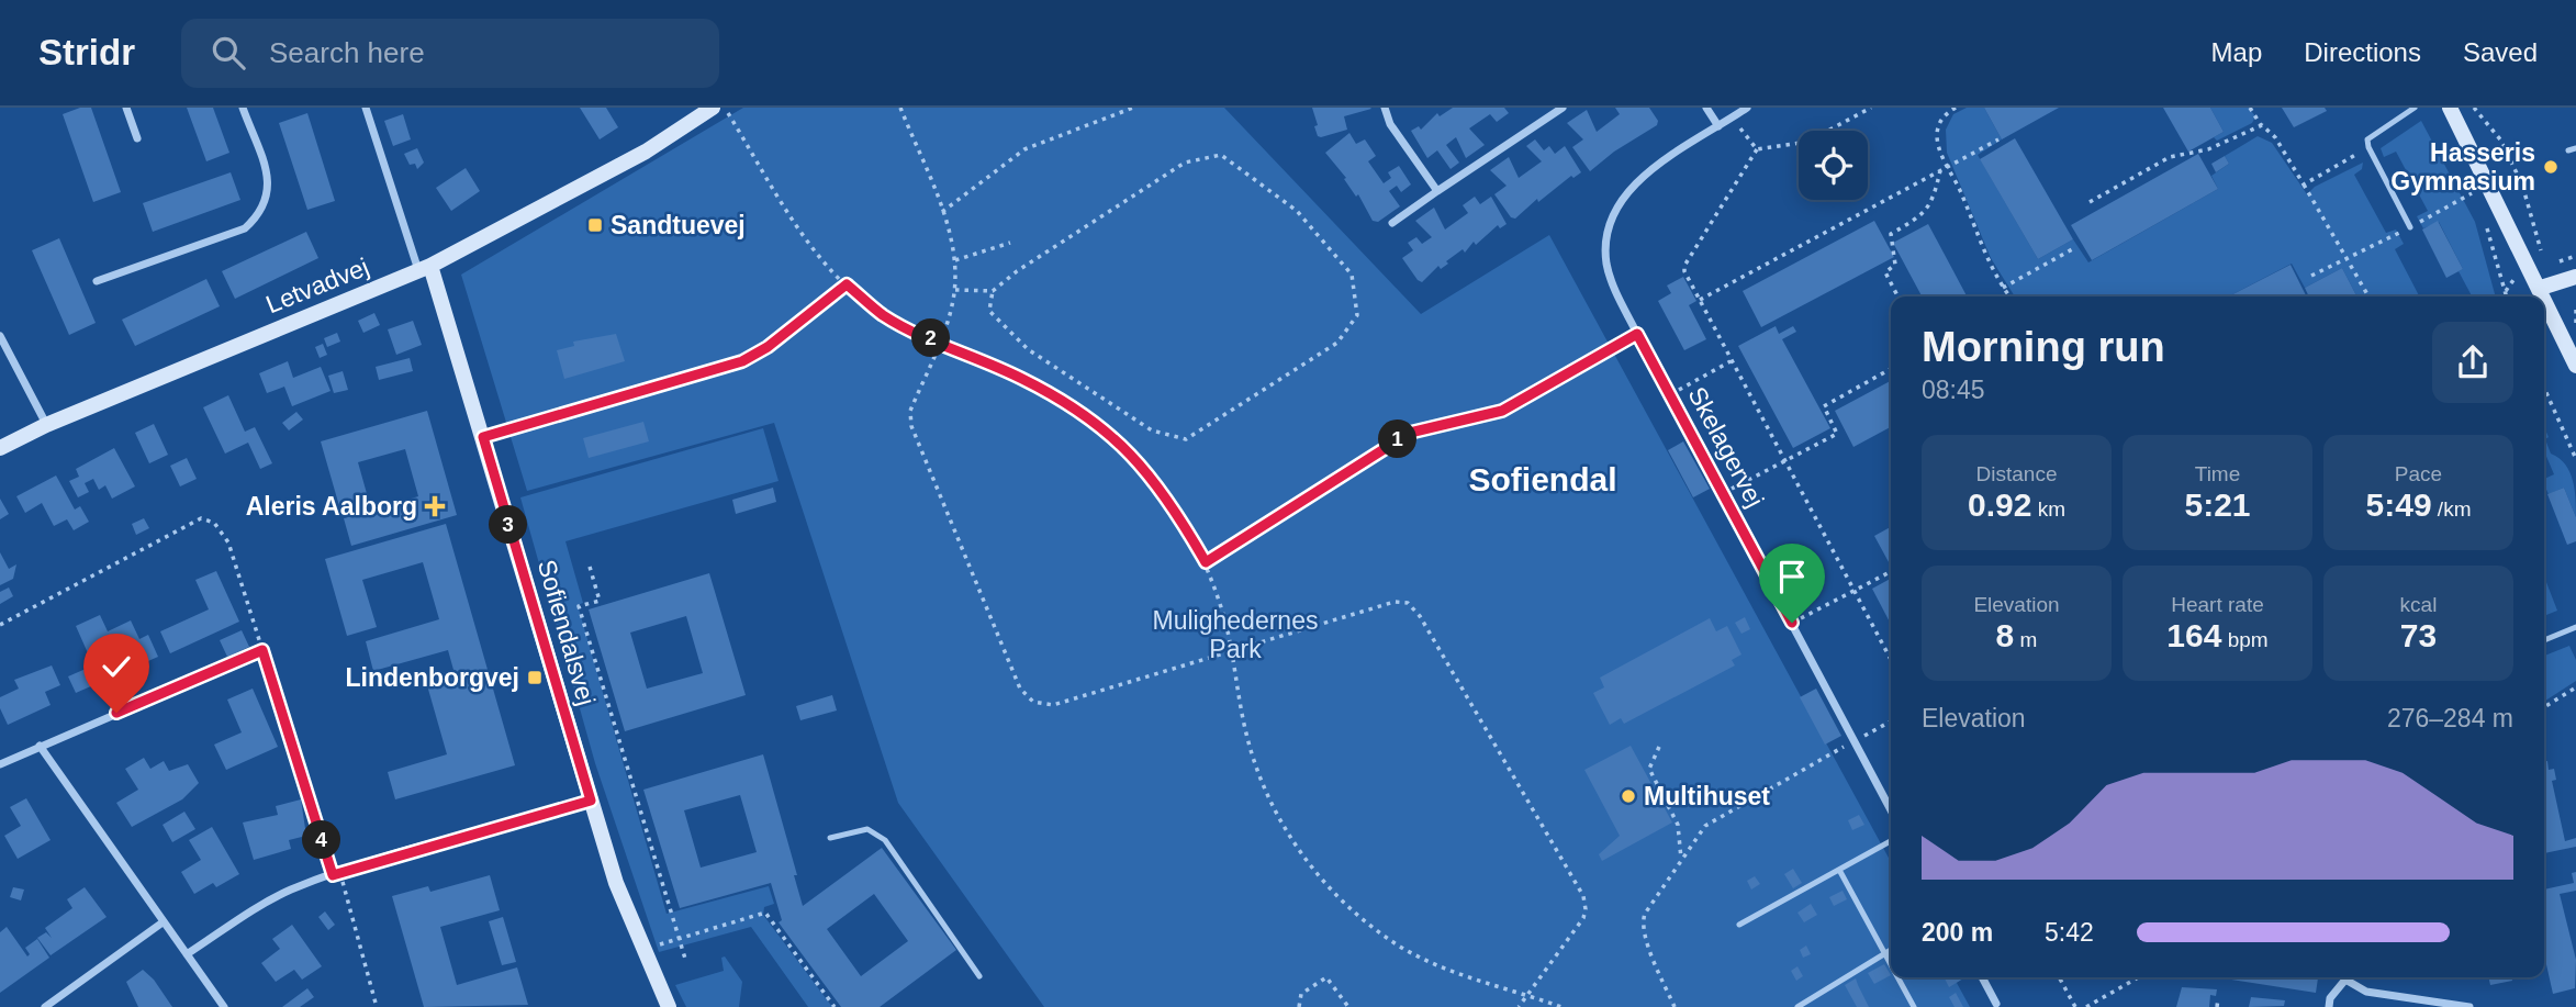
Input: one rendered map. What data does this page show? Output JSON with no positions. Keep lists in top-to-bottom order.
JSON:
{
  "streets": {
    "street": ["Letvadvej", "Skelagervej", "Sofiendalsvej"]
  },
  "crossings": [
    ["Letvadvej", "Sofiendalsvej"]
  ],
  "districts": ["Sofiendal"],
  "parks": ["Mulighedernes Park"],
  "places": {
    "other": ["Hasseris Gymnasium", "Multihuset"],
    "transit": ["Sandtuevej", "Lindenborgvej"],
    "health": ["Aleris Aalborg"]
  },
  "page": {
    "header": "Stridr",
    "search": "Search here",
    "nav": ["Map", "Directions", "Saved"],
    "heading": ["Morning run", "08:45"],
    "pins": [
      "2",
      "1",
      "3",
      "4"
    ],
    "stats": [
      ["Distance", "0.92 km"],
      ["Time", "5:21"],
      ["Pace", "5:49 /km"],
      ["Elevation", "8 m"],
      ["Heart rate", "164 bpm"],
      ["kcal", "73"]
    ],
    "chart": ["Elevation", "276–284 m"],
    "list": [
      {
        "name": "200 m",
        "note": "5:42"
      }
    ]
  }
}
